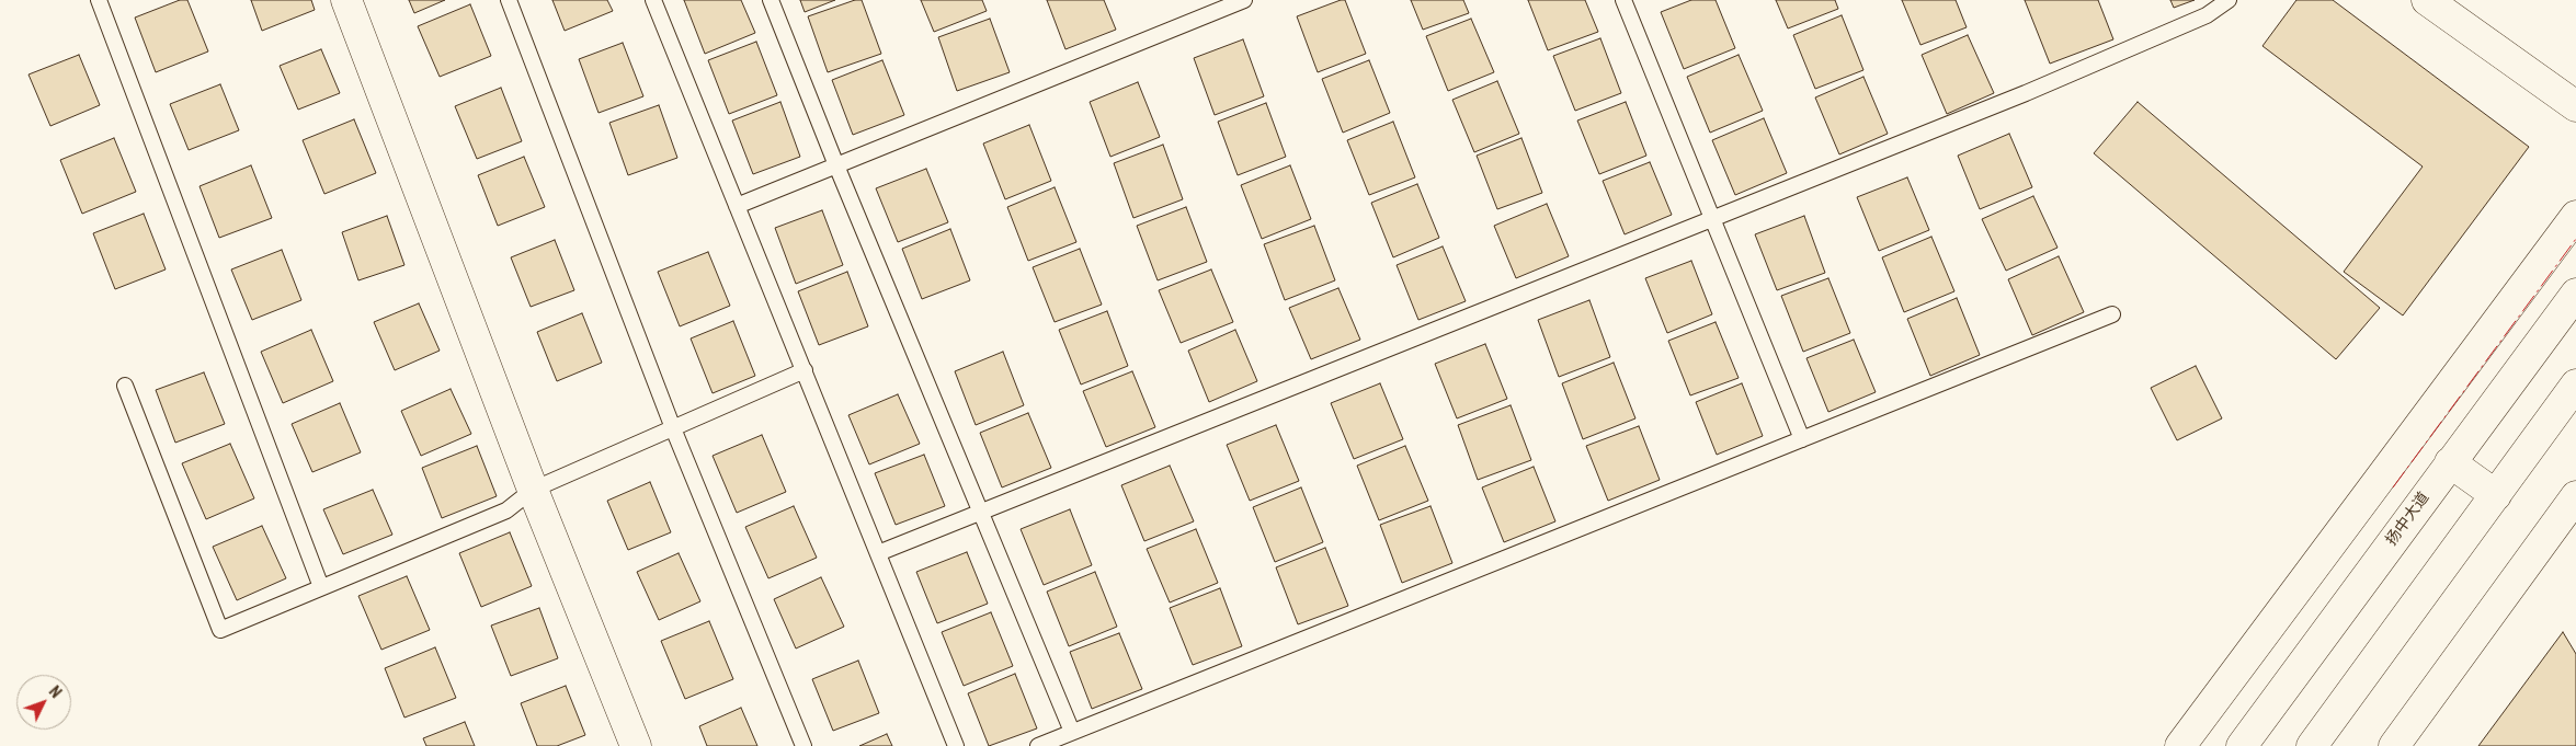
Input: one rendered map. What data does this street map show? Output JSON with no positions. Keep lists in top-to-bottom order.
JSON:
{
  "streets": {
    "street": ["扬中大道"]
  },
  "north": "top right"
}
